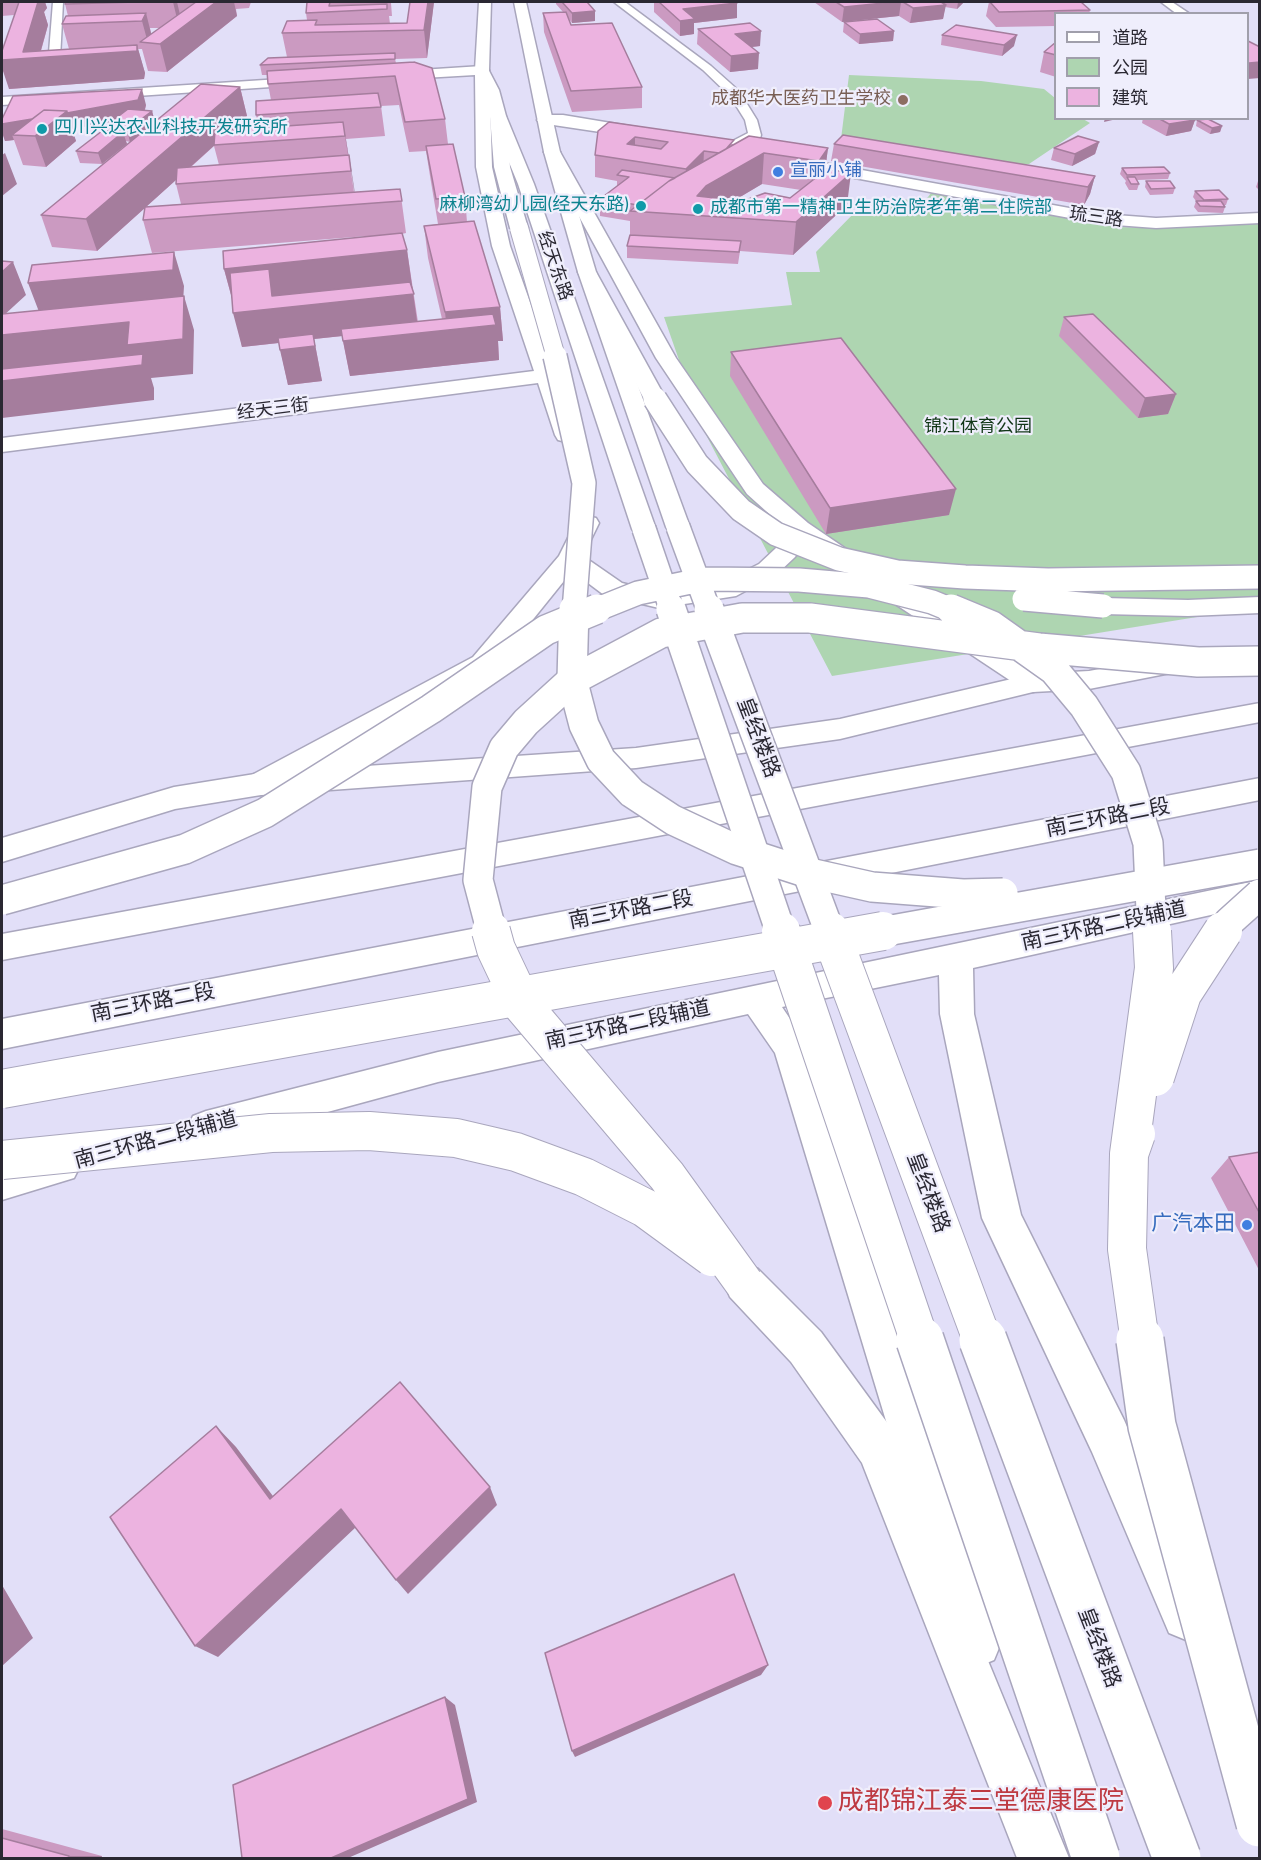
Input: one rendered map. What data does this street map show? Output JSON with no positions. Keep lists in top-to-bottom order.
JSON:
{
  "streets": {
    "main road": [
      "琉三路",
      "经天东路",
      "经天三街",
      "皇经楼路",
      "南三环路二段",
      "南三环路二段辅道"
    ]
  },
  "crossings": [
    ["经天东路", "皇经楼路"]
  ],
  "parks": ["锦江体育公园"],
  "places": [
    "成都华大医药卫生学校",
    "四川兴达农业科技开发研究所",
    "宣丽小铺",
    "麻柳湾幼儿园(经天东路)",
    "成都市第一精神卫生防治院老年第二住院部",
    "广汽本田",
    "成都锦江泰三堂德康医院"
  ],
  "legend": ["道路", "公园", "建筑"]
}
